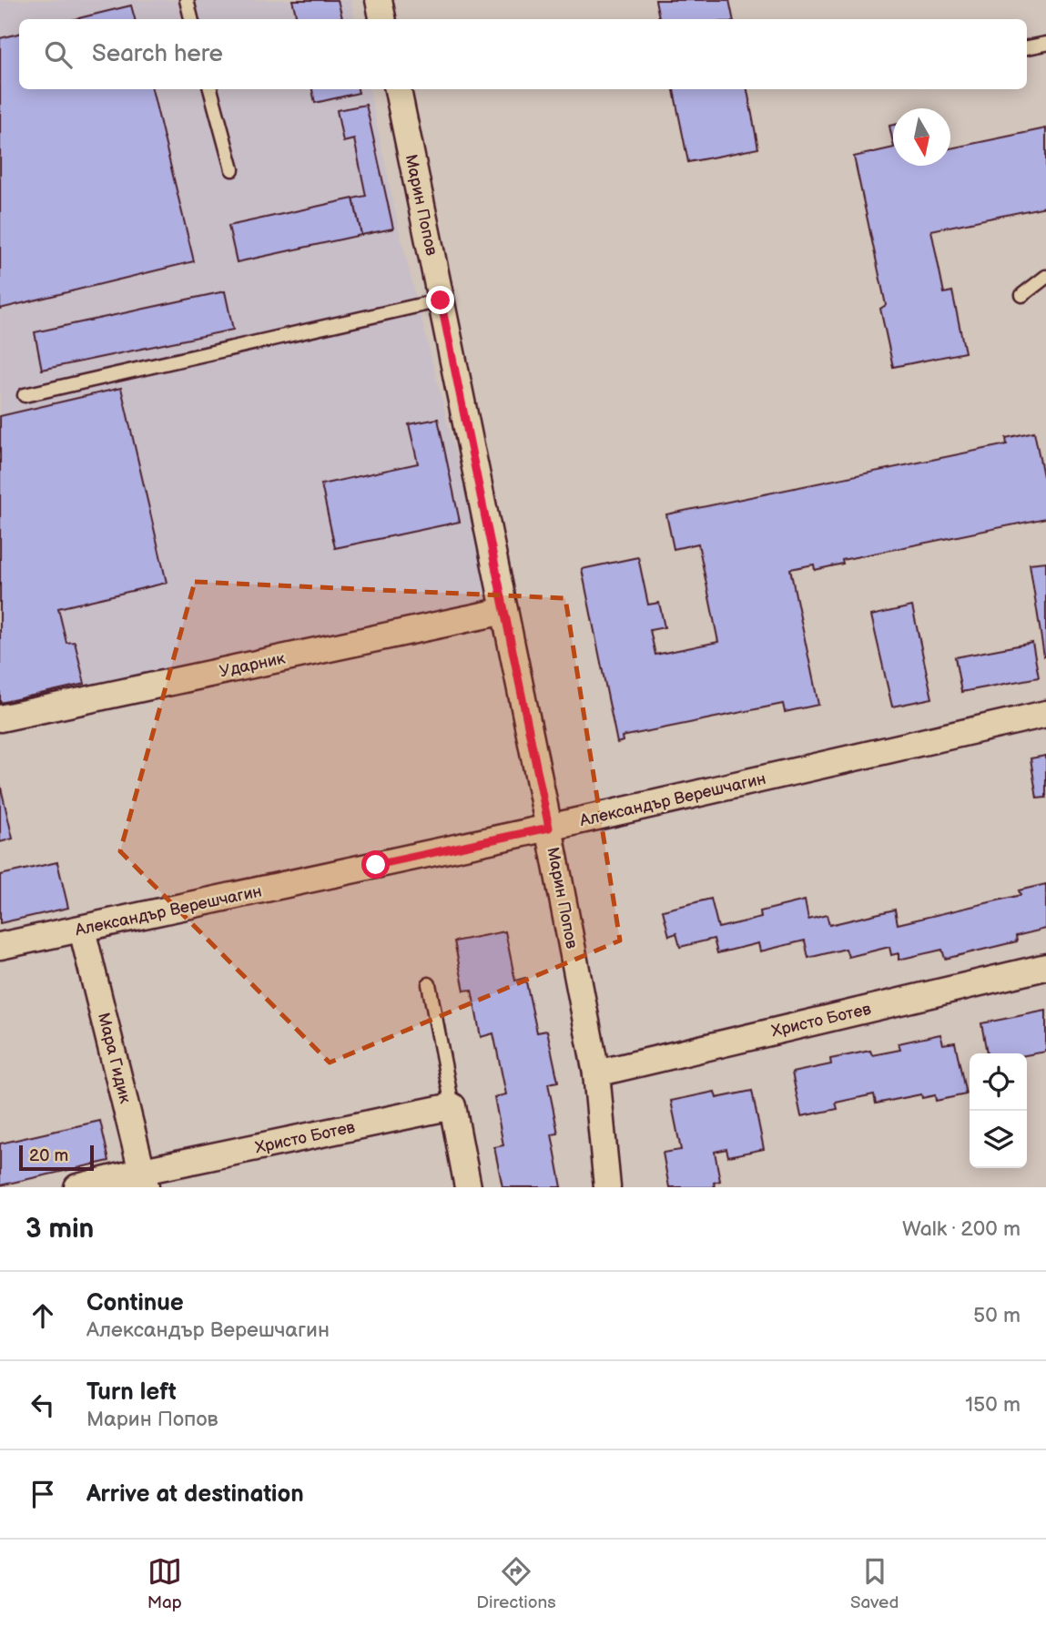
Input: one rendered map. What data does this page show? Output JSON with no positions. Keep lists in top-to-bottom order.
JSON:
{
  "streets": {
    "street": [
      "Марин Попов",
      "Ударник",
      "Александър Верешчагин",
      "Христо Ботев",
      "Мара Гидик"
    ]
  },
  "crossings": [
    ["Марин Попов", "Ударник"],
    ["Марин Попов", "Александър Верешчагин"],
    ["Марин Попов", "Христо Ботев"],
    ["Александър Верешчагин", "Мара Гидик"],
    ["Христо Ботев", "Мара Гидик"]
  ],
  "scale_bar": "20 m",
  "north": "bottom",
  "page": {
    "search": "Search here",
    "scale": "20 m",
    "heading": ["3 min", "Walk · 200 m"],
    "list": [
      ["Continue", "Александър Верешчагин", "50 m"],
      ["Turn left", "Марин Попов", "150 m"],
      "Arrive at destination"
    ],
    "nav": ["Map", "Directions", "Saved"]
  }
}
